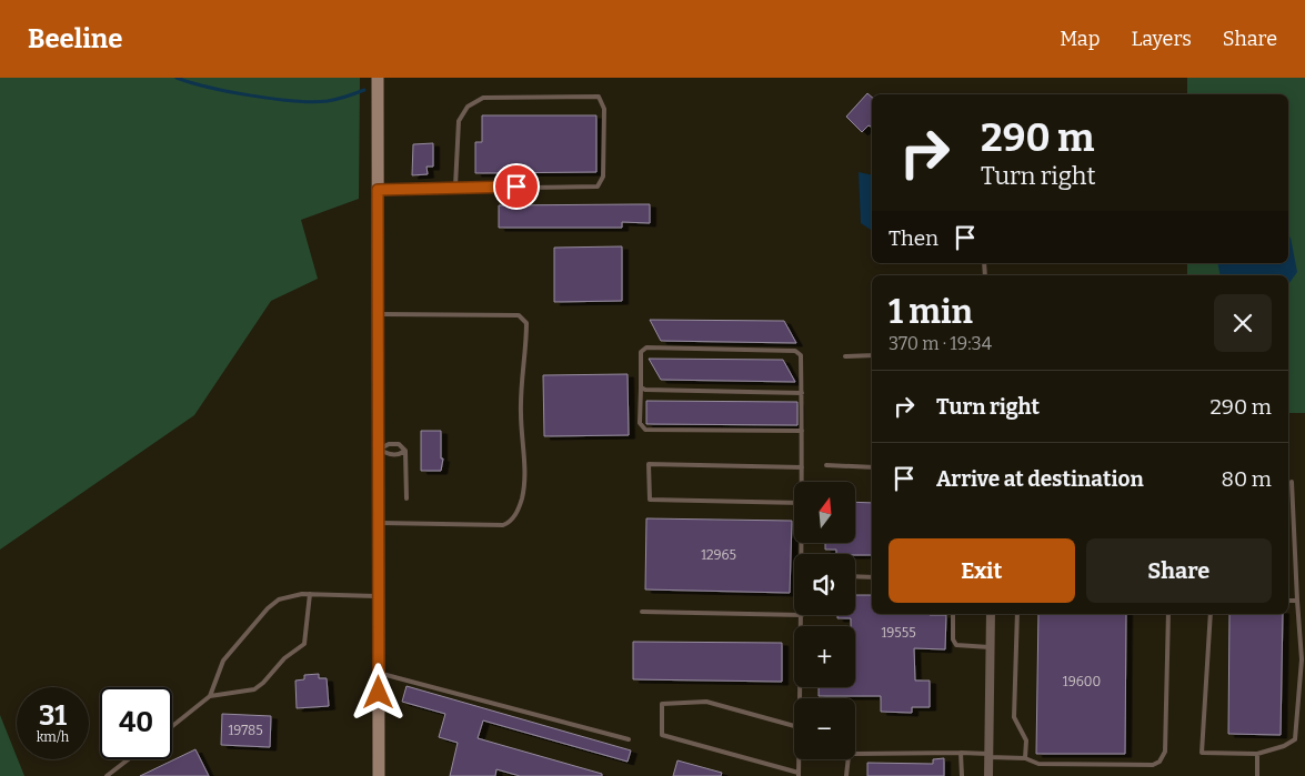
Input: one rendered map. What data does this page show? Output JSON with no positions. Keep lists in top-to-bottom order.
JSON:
{
  "house_numbers": [
    "12965",
    "19555",
    "19600",
    "19785"
  ],
  "north": "top",
  "page": {
    "header": "Beeline",
    "nav": ["Map", "Layers", "Share"],
    "turn": ["290 m", "Turn right"],
    "then": "Then",
    "heading": ["1 min", "370 m · 19:34"],
    "list": [
      {
        "name": "Turn right",
        "value": "290 m"
      },
      {
        "name": "Arrive at destination",
        "value": "80 m"
      }
    ],
    "map_buttons": ["+", "−"],
    "buttons": ["Exit", "Share"],
    "speed": "31 km/h",
    "limit": "40"
  }
}
